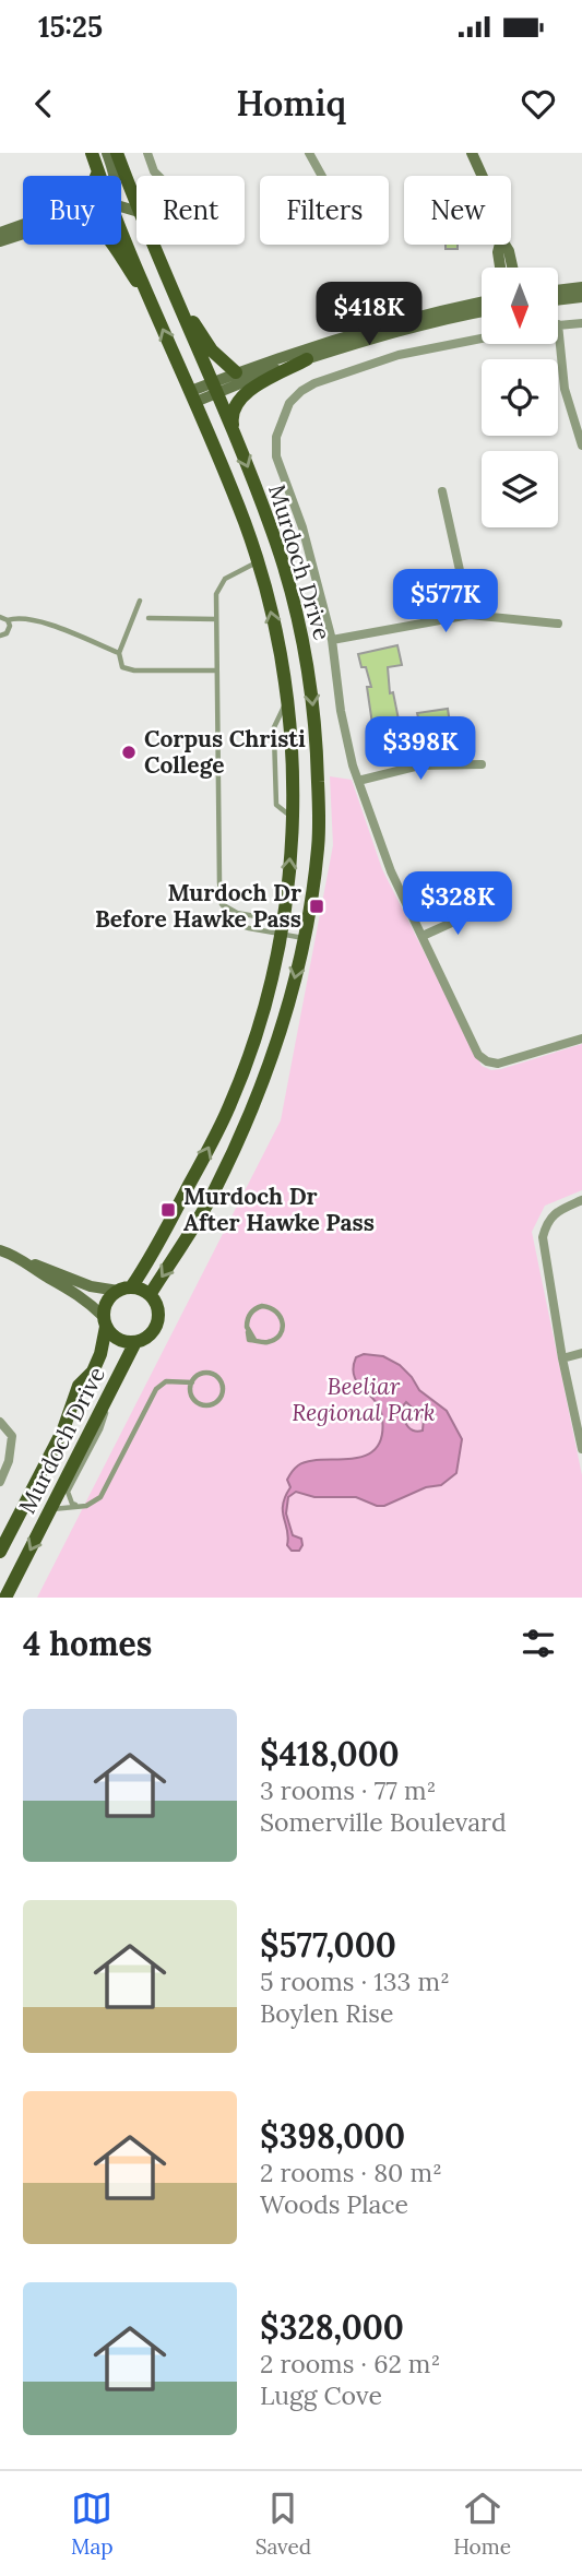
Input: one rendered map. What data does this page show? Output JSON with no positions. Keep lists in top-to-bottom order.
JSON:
{
  "streets": {
    "main road": ["Murdoch Drive"]
  },
  "parks": ["Beeliar Regional Park"],
  "places": {
    "other": ["Corpus Christi College"],
    "transit": ["Murdoch Dr Before Hawke Pass", "Murdoch Dr After Hawke Pass"]
  },
  "north": "bottom",
  "page": {
    "status": "15:25",
    "header": "Homiq",
    "chip": [
      "Buy",
      "Rent",
      "Filters",
      "New"
    ],
    "price": [
      "$418K",
      "$577K",
      "$398K",
      "$328K"
    ],
    "heading": "4 homes",
    "list": [
      {
        "name": "$418,000",
        "note": "3 rooms · 77 m² · Somerville Boulevard"
      },
      {
        "name": "$577,000",
        "note": "5 rooms · 133 m² · Boylen Rise"
      },
      {
        "name": "$398,000",
        "note": "2 rooms · 80 m² · Woods Place"
      },
      {
        "name": "$328,000",
        "note": "2 rooms · 62 m² · Lugg Cove"
      }
    ],
    "tabs": ["Map", "Saved", "Home"]
  }
}
